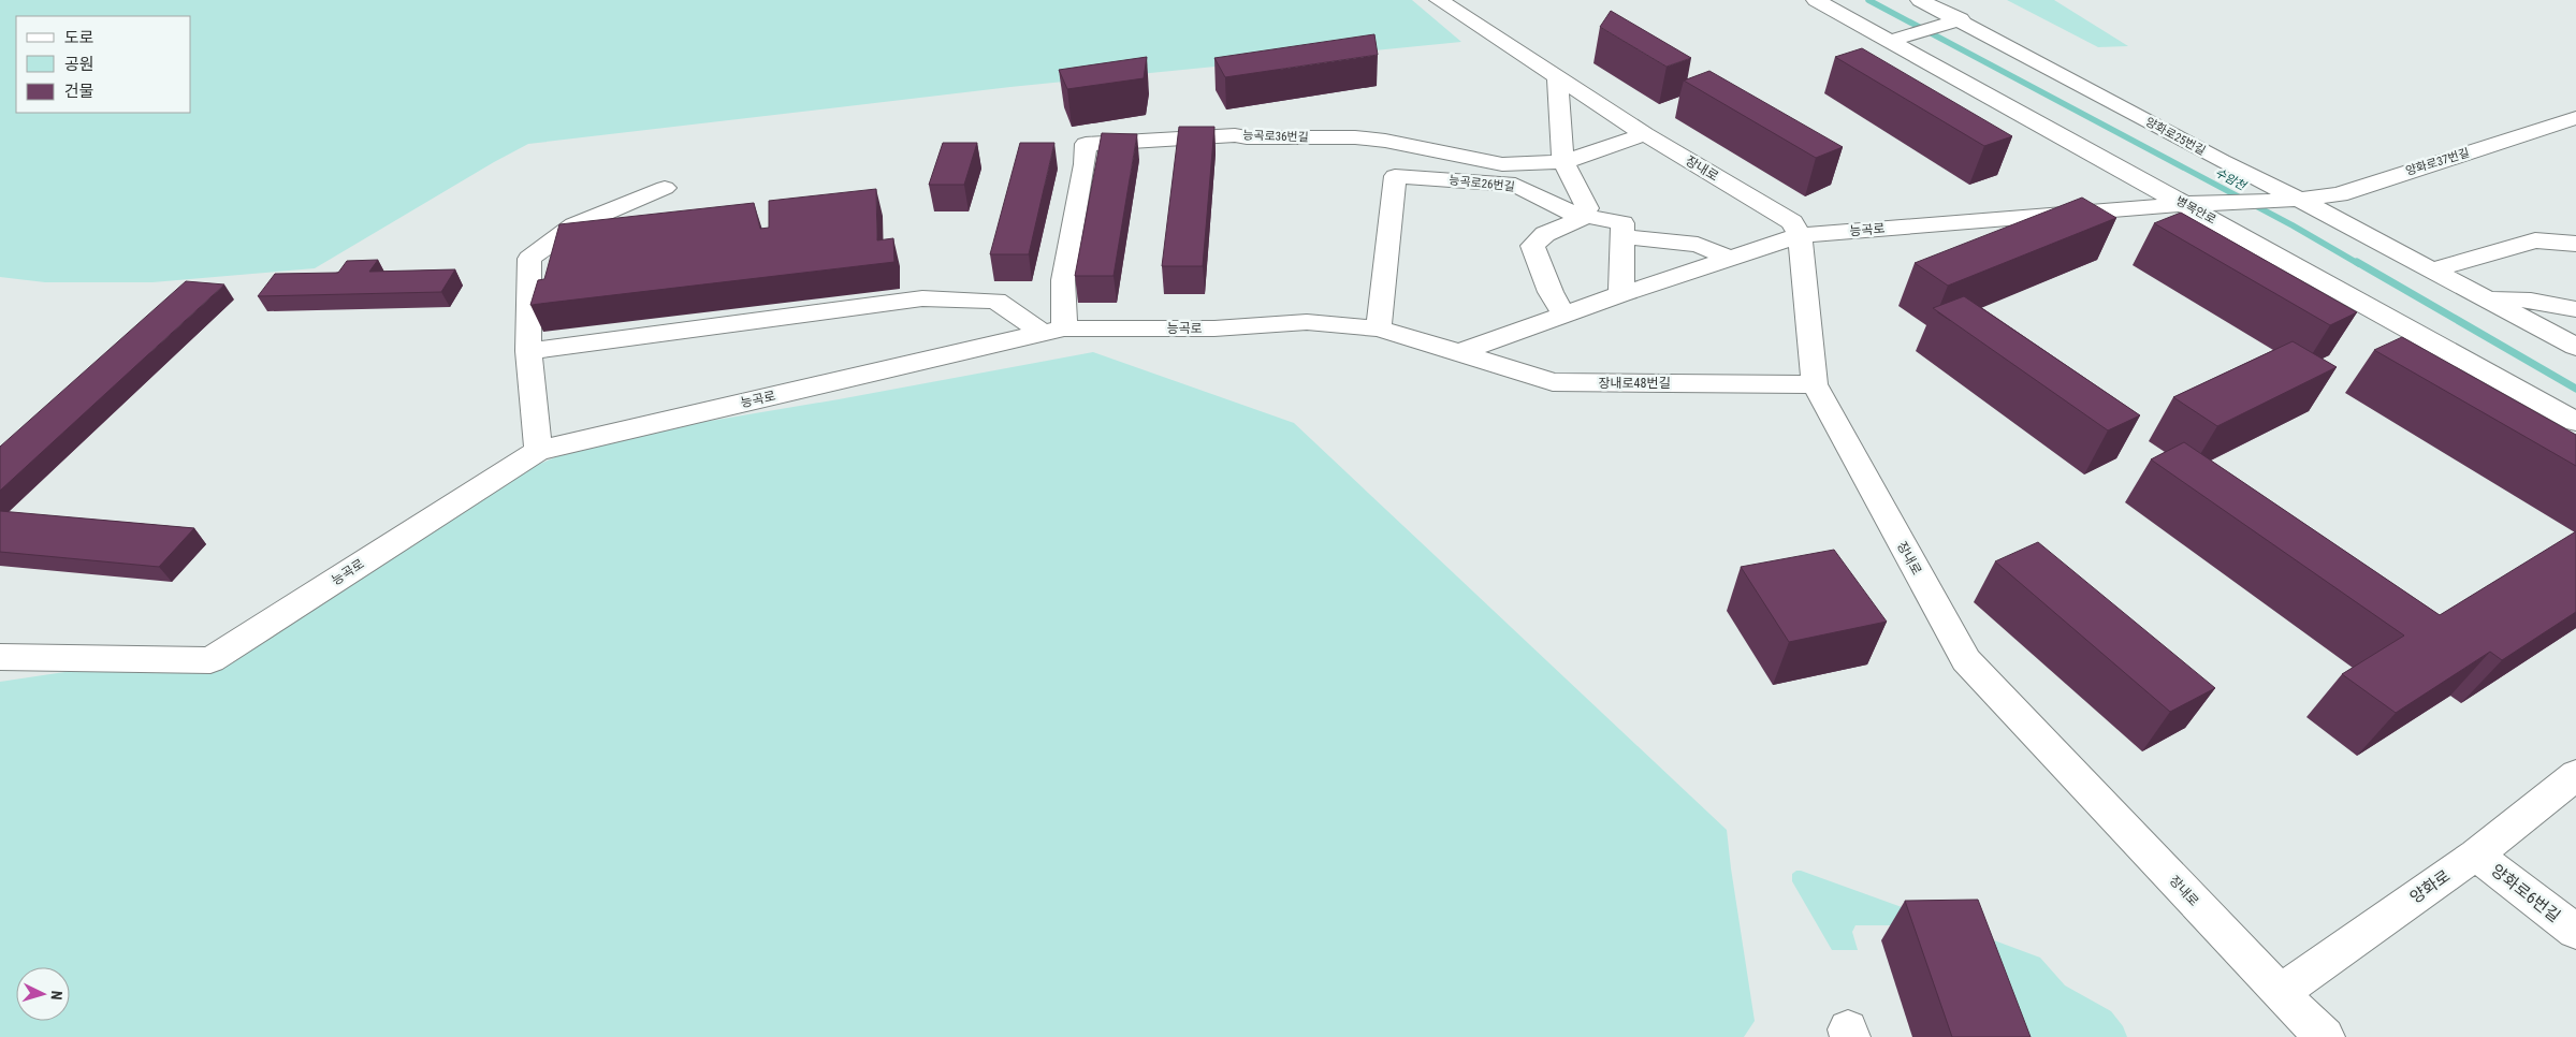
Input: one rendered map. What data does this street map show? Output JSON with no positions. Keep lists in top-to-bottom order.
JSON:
{
  "streets": {
    "street": [
      "능곡로36번길",
      "양화로25번길",
      "양화로37번길",
      "장내로",
      "능곡로26번길",
      "병목안로",
      "능곡로",
      "장내로48번길",
      "양화로",
      "양화로6번길"
    ]
  },
  "crossings": [
    ["능곡로36번길", "장내로"],
    ["능곡로36번길", "능곡로"],
    ["양화로25번길", "양화로37번길"],
    ["양화로37번길", "능곡로"],
    ["장내로", "능곡로"],
    ["장내로", "장내로48번길"],
    ["장내로", "양화로"],
    ["능곡로26번길", "능곡로"],
    ["병목안로", "능곡로"],
    ["능곡로", "장내로48번길"],
    ["양화로", "양화로6번길"]
  ],
  "water": ["수암천"],
  "legend": ["도로", "공원", "건물"],
  "north": "right"
}
